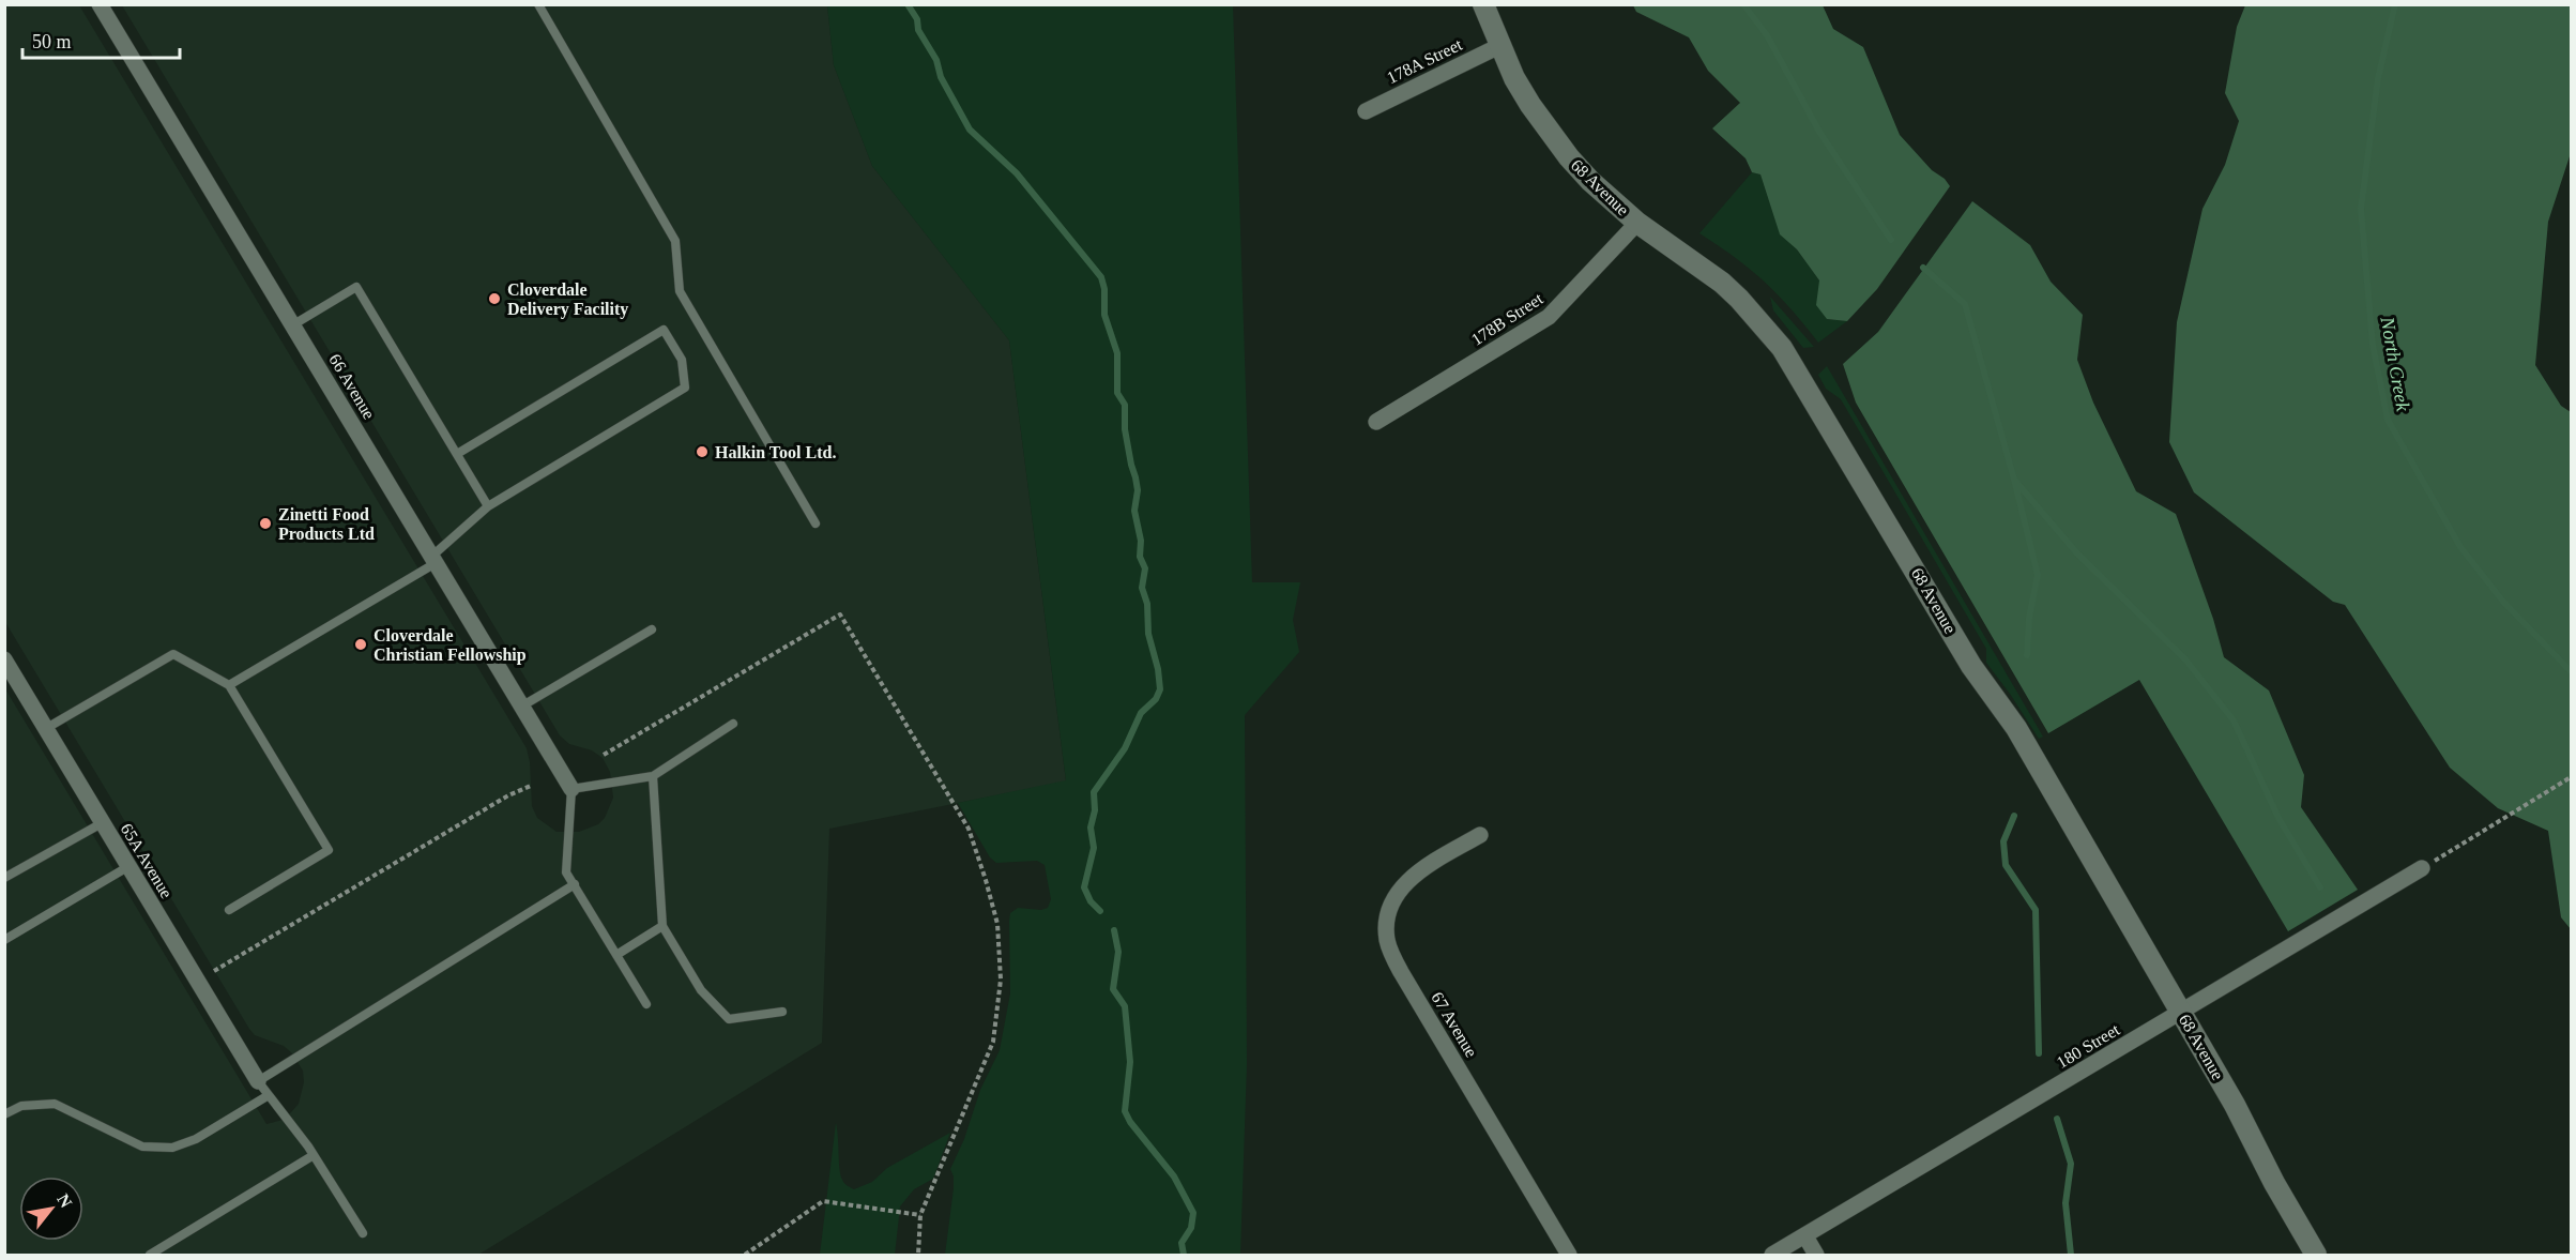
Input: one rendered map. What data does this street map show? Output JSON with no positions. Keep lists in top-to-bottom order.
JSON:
{
  "streets": {
    "street": [
      "178A Street",
      "68 Avenue",
      "178B Street",
      "66 Avenue",
      "65A Avenue",
      "67 Avenue",
      "180 Street"
    ]
  },
  "crossings": [
    ["178A Street", "68 Avenue"],
    ["68 Avenue", "178B Street"],
    ["68 Avenue", "180 Street"]
  ],
  "water": ["North Creek"],
  "places": [
    "Cloverdale Delivery Facility",
    "Halkin Tool Ltd.",
    "Zinetti Food Products Ltd",
    "Cloverdale Christian Fellowship"
  ],
  "scale_bar": "50 m",
  "north": "top right"
}
